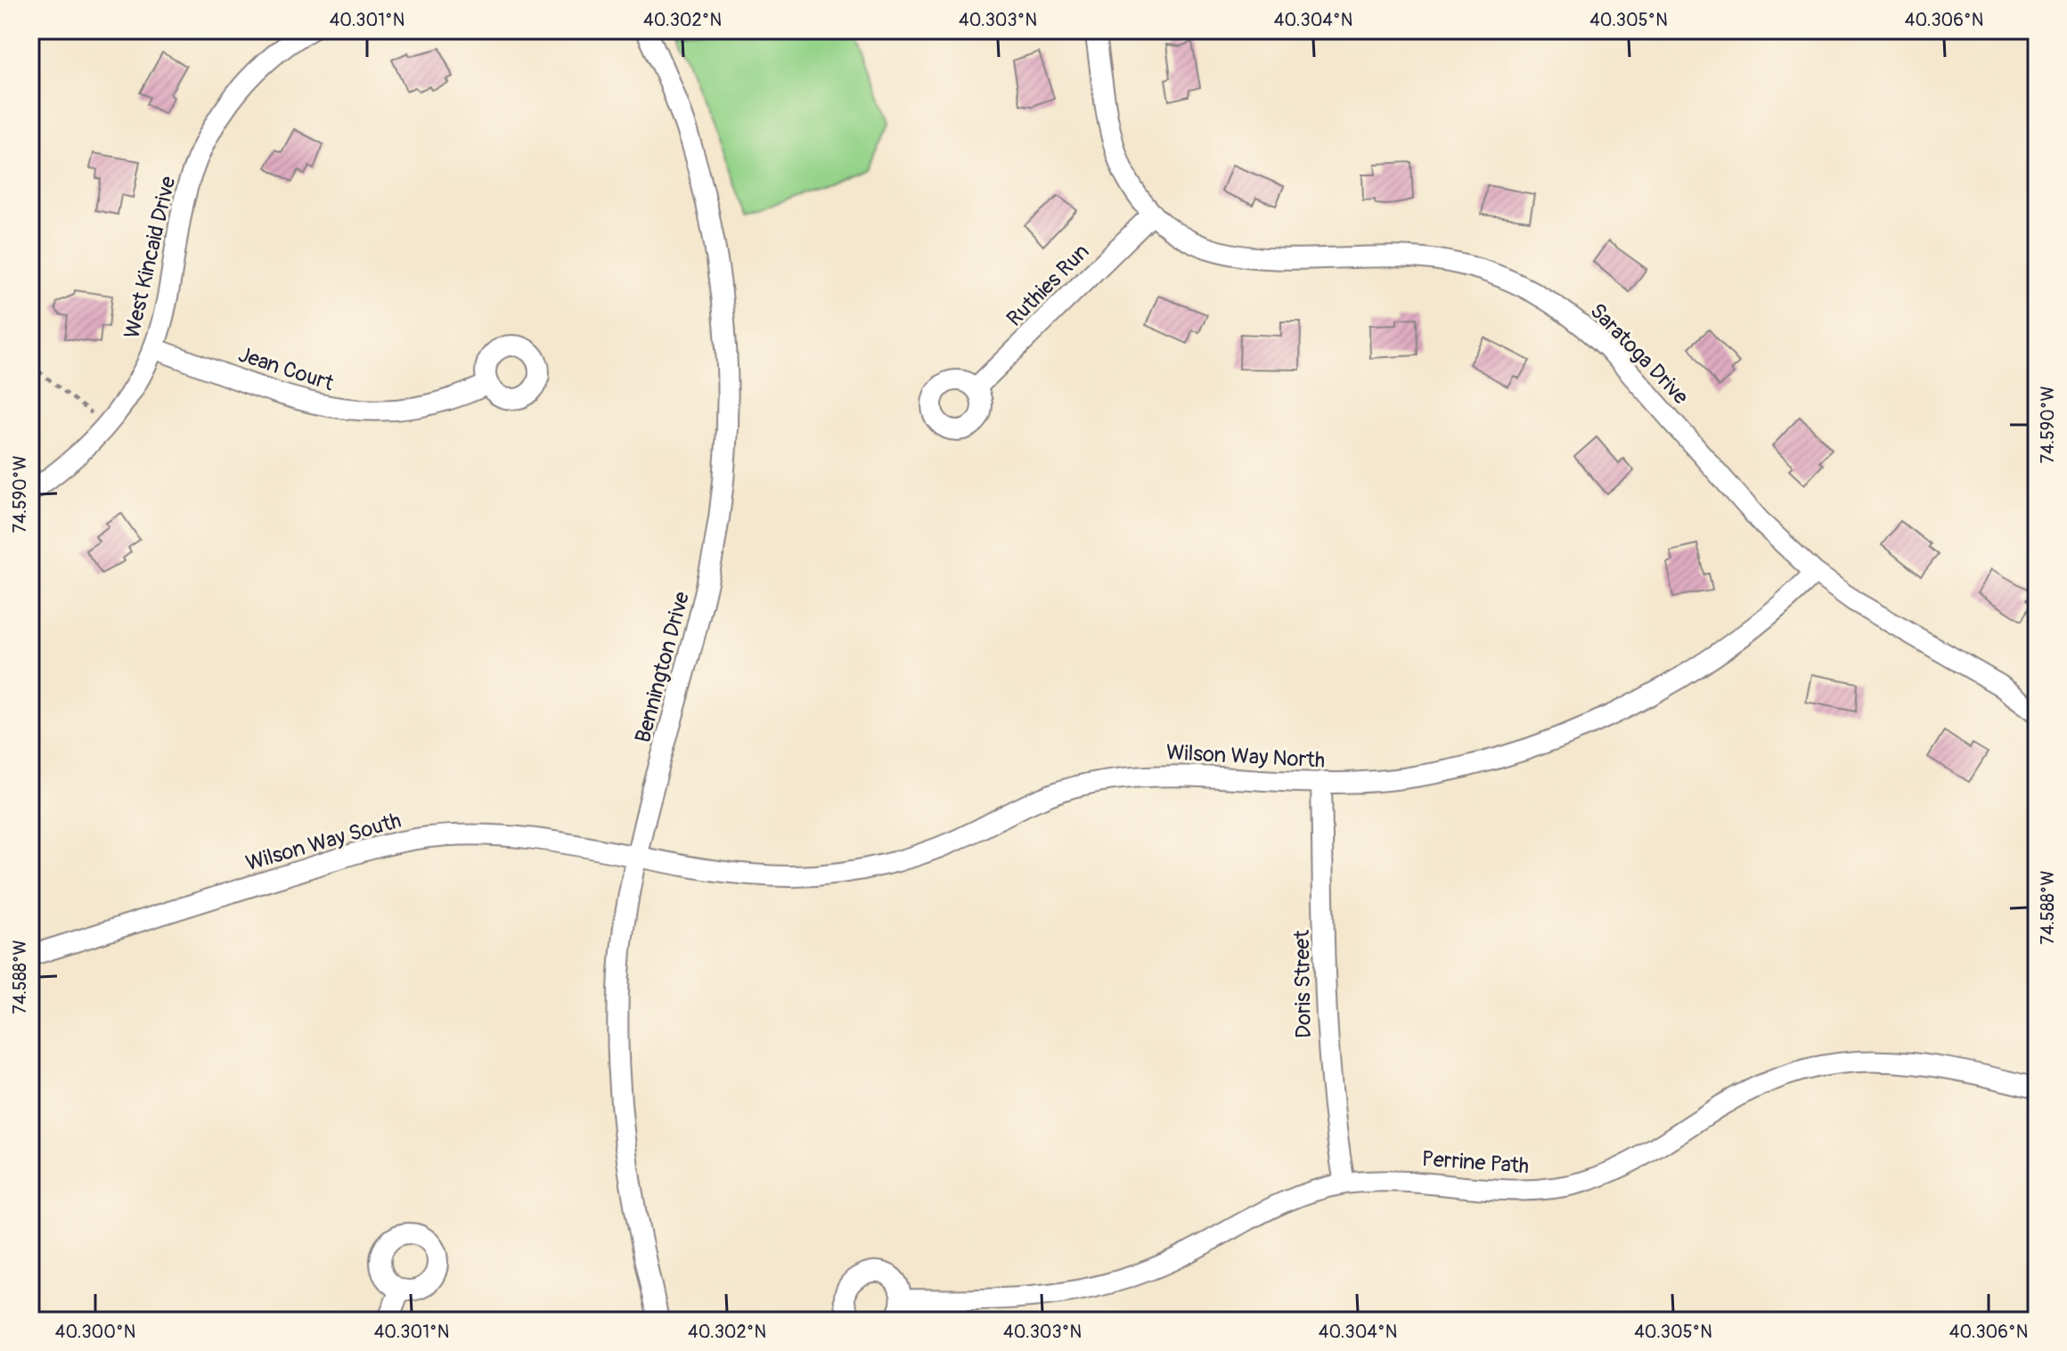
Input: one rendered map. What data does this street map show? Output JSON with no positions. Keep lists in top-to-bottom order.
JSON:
{
  "streets": {
    "street": [
      "West Kincaid Drive",
      "Ruthies Run",
      "Saratoga Drive",
      "Jean Court",
      "Bennington Drive",
      "Wilson Way North",
      "Wilson Way South",
      "Doris Street",
      "Perrine Path"
    ]
  },
  "crossings": [
    ["West Kincaid Drive", "Jean Court"],
    ["Ruthies Run", "Saratoga Drive"],
    ["Saratoga Drive", "Wilson Way North"],
    ["Bennington Drive", "Wilson Way North"],
    ["Bennington Drive", "Wilson Way South"],
    ["Wilson Way North", "Wilson Way South"],
    ["Wilson Way North", "Doris Street"],
    ["Doris Street", "Perrine Path"]
  ],
  "coordinates": [
    "40.301°N",
    "40.302°N",
    "40.303°N",
    "40.304°N",
    "40.305°N",
    "40.306°N",
    "74.590°W",
    "74.588°W",
    "40.300°N"
  ]
}
